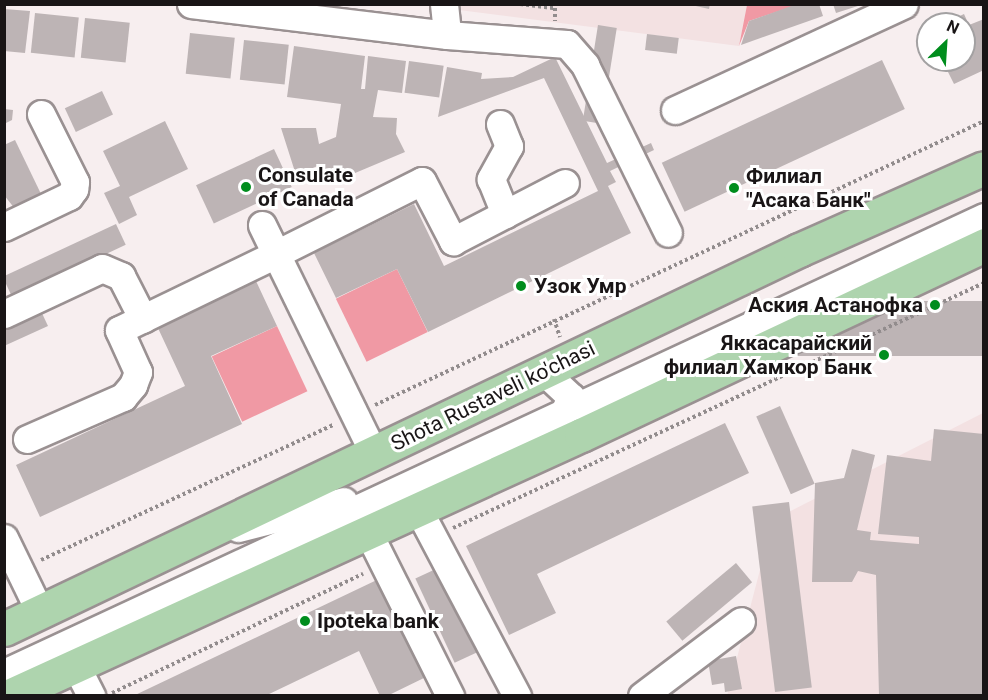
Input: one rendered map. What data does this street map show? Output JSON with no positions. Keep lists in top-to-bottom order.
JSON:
{
  "streets": {
    "main road": ["Shota Rustaveli ko'chasi"]
  },
  "places": [
    "Consulate of Canada",
    "Филиал \"Асака Банк\"",
    "Узок Умр",
    "Аския Астанофка",
    "Яккасарайский филиал Хамкор Банк",
    "Ipoteka bank"
  ],
  "north": "top right"
}
